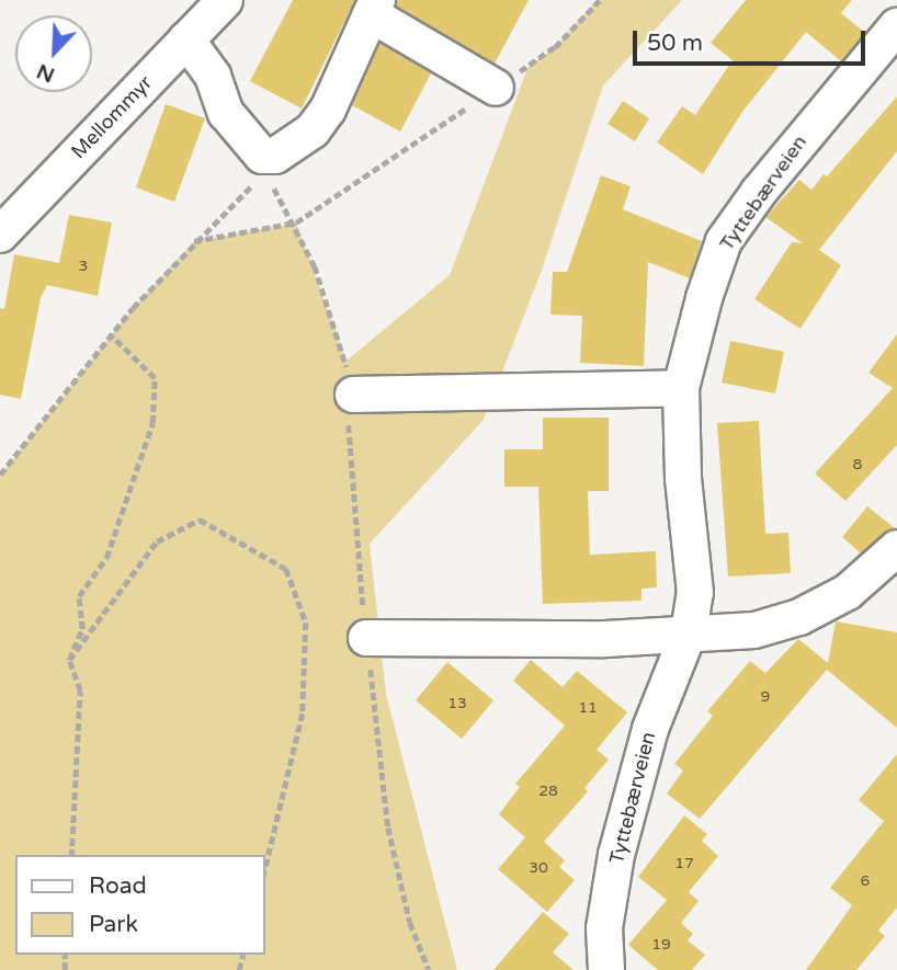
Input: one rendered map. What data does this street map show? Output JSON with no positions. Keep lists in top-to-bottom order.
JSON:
{
  "streets": {
    "street": ["Mellommyr", "Tyttebærveien"]
  },
  "house_numbers": [
    "3",
    "8",
    "9",
    "13",
    "11",
    "28",
    "17",
    "30",
    "6",
    "19"
  ],
  "legend": ["Road", "Park"],
  "scale_bar": "50 m",
  "north": "bottom left"
}
